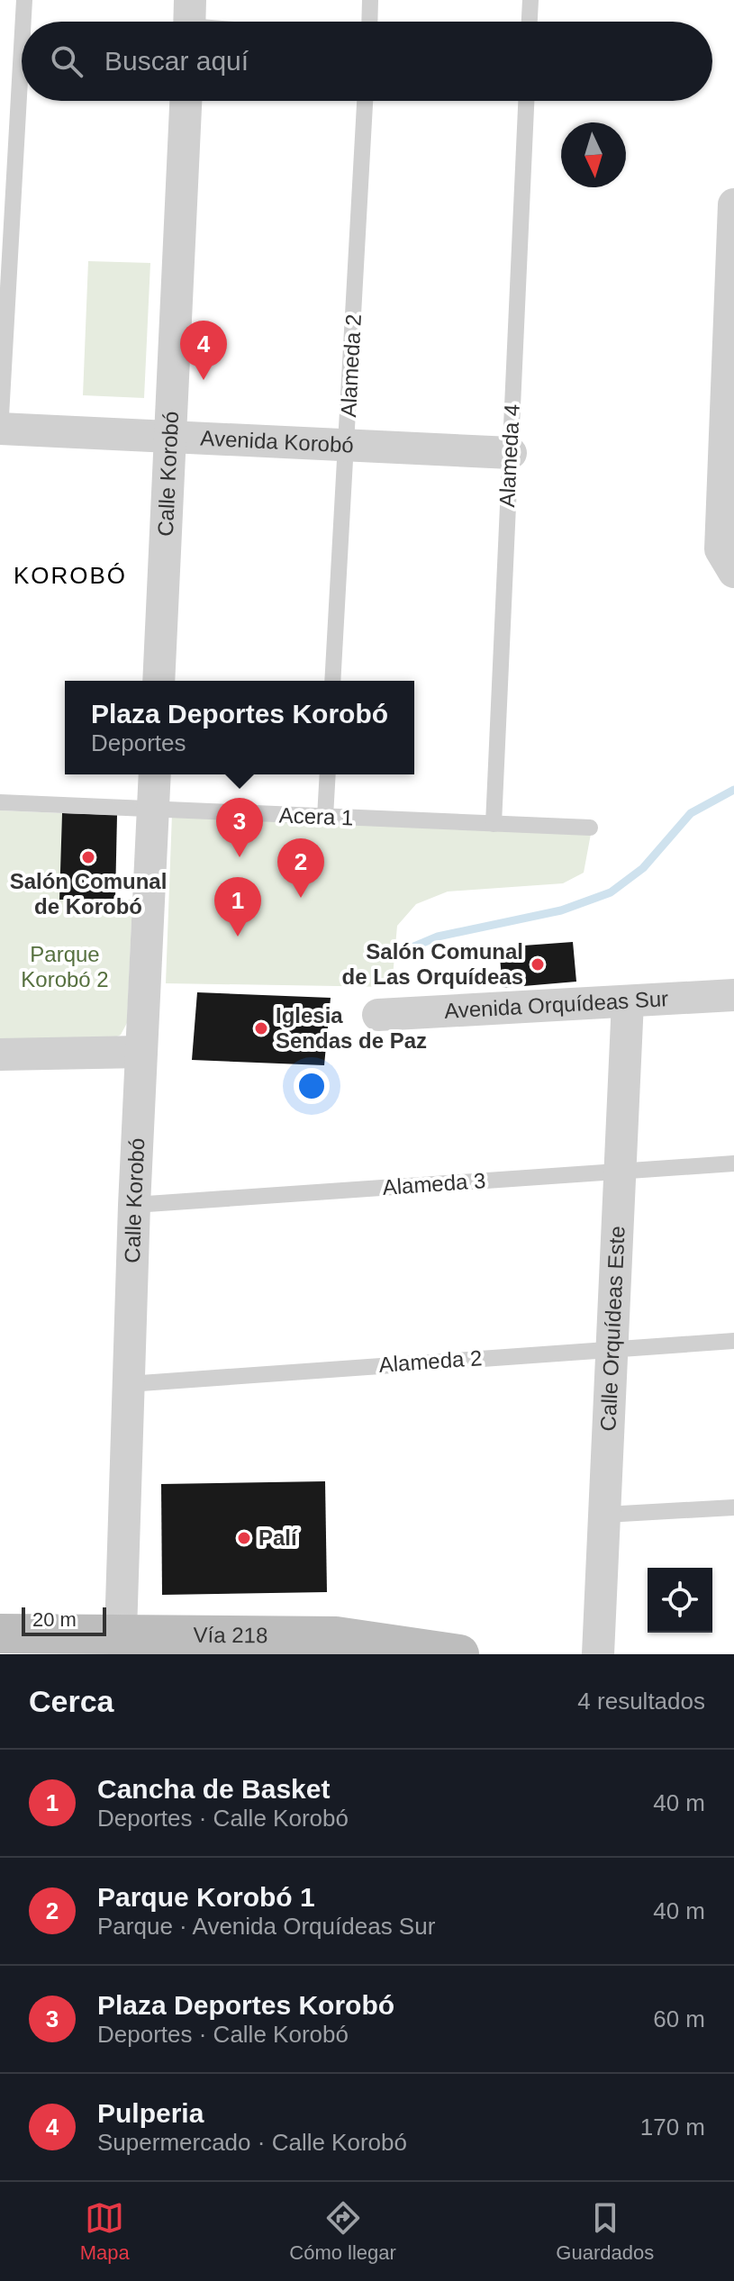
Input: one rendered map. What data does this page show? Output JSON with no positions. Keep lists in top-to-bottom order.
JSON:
{
  "streets": {
    "main road": ["Vía 218"],
    "street": [
      "Avenida Korobó",
      "Calle Korobó",
      "Avenida Orquídeas Sur",
      "Calle Orquídeas Este"
    ],
    "lane": [
      "Alameda 2",
      "Alameda 4",
      "Acera 1",
      "Alameda 3"
    ]
  },
  "crossings": [
    ["Alameda 2", "Avenida Korobó"],
    ["Alameda 2", "Calle Korobó"],
    ["Alameda 2", "Calle Orquídeas Este"],
    ["Avenida Korobó", "Alameda 4"],
    ["Avenida Korobó", "Calle Korobó"],
    ["Alameda 4", "Acera 1"],
    ["Calle Korobó", "Acera 1"],
    ["Calle Korobó", "Alameda 3"],
    ["Calle Korobó", "Vía 218"],
    ["Avenida Orquídeas Sur", "Calle Orquídeas Este"],
    ["Alameda 3", "Calle Orquídeas Este"]
  ],
  "districts": ["KOROBÓ"],
  "parks": ["Parque Korobó 2"],
  "places": [
    "Salón Comunal de Korobó",
    "Salón Comunal de Las Orquídeas",
    "Iglesia Sendas de Paz",
    "Palí"
  ],
  "scale_bar": "20 m",
  "north": "bottom",
  "page": {
    "search": "Buscar aquí",
    "pins": [
      "4",
      "3",
      "2",
      "1"
    ],
    "popup": ["Plaza Deportes Korobó", "Deportes"],
    "scale": "20 m",
    "heading": ["Cerca", "4 resultados"],
    "list": [
      {
        "mark": "1",
        "name": "Cancha de Basket",
        "note": "Deportes · Calle Korobó",
        "value": "40 m"
      },
      {
        "mark": "2",
        "name": "Parque Korobó 1",
        "note": "Parque · Avenida Orquídeas Sur",
        "value": "40 m"
      },
      {
        "mark": "3",
        "name": "Plaza Deportes Korobó",
        "note": "Deportes · Calle Korobó",
        "value": "60 m"
      },
      {
        "mark": "4",
        "name": "Pulperia",
        "note": "Supermercado · Calle Korobó",
        "value": "170 m"
      }
    ],
    "nav": ["Mapa", "Cómo llegar", "Guardados"]
  }
}
